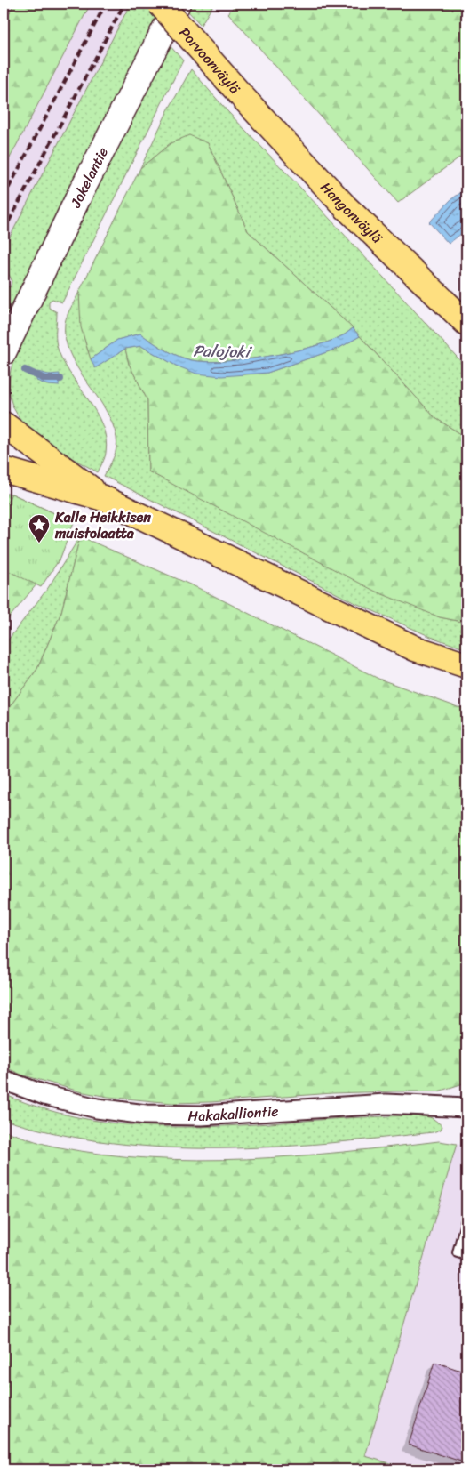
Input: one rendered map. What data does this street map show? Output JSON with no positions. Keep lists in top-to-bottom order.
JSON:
{
  "streets": {
    "highway": ["Porvoonväylä", "Hangonväylä"],
    "street": ["Jokelantie", "Hakakalliontie"]
  },
  "crossings": [
    ["Porvoonväylä", "Hangonväylä"]
  ],
  "water": ["Palojoki"],
  "places": {
    "place": ["Kalle Heikkisen muistolaatta"]
  }
}
